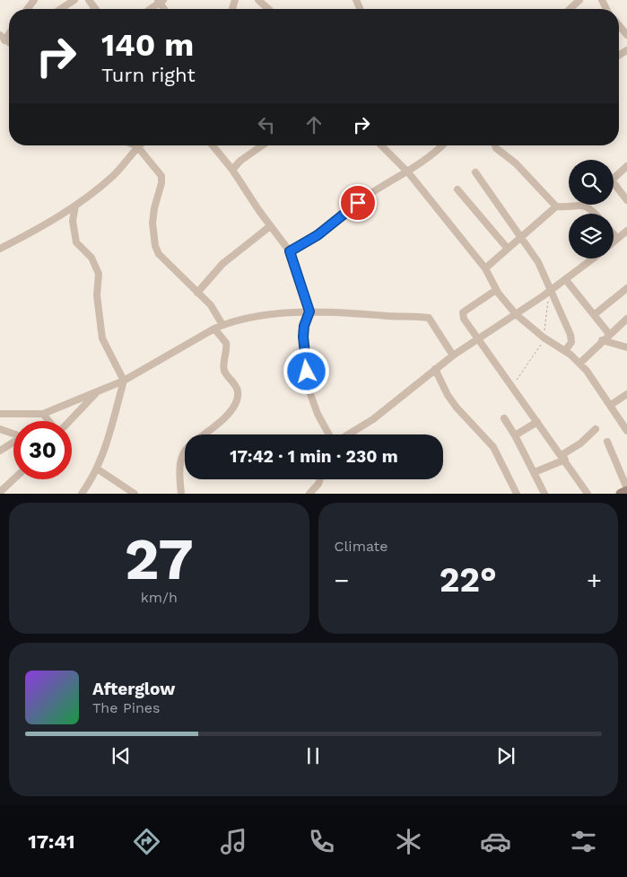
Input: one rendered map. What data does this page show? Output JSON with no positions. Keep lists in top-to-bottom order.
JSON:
{
  "page": {
    "turn": ["140 m", "Turn right"],
    "limit": "30",
    "trip": "17:42 · 1 min · 230 m",
    "tile": [
      ["27", "km/h"],
      "Climate"
    ],
    "heat": ["−", "22°", "+"],
    "song": ["Afterglow", "The Pines"],
    "tabs": "17:41"
  }
}
